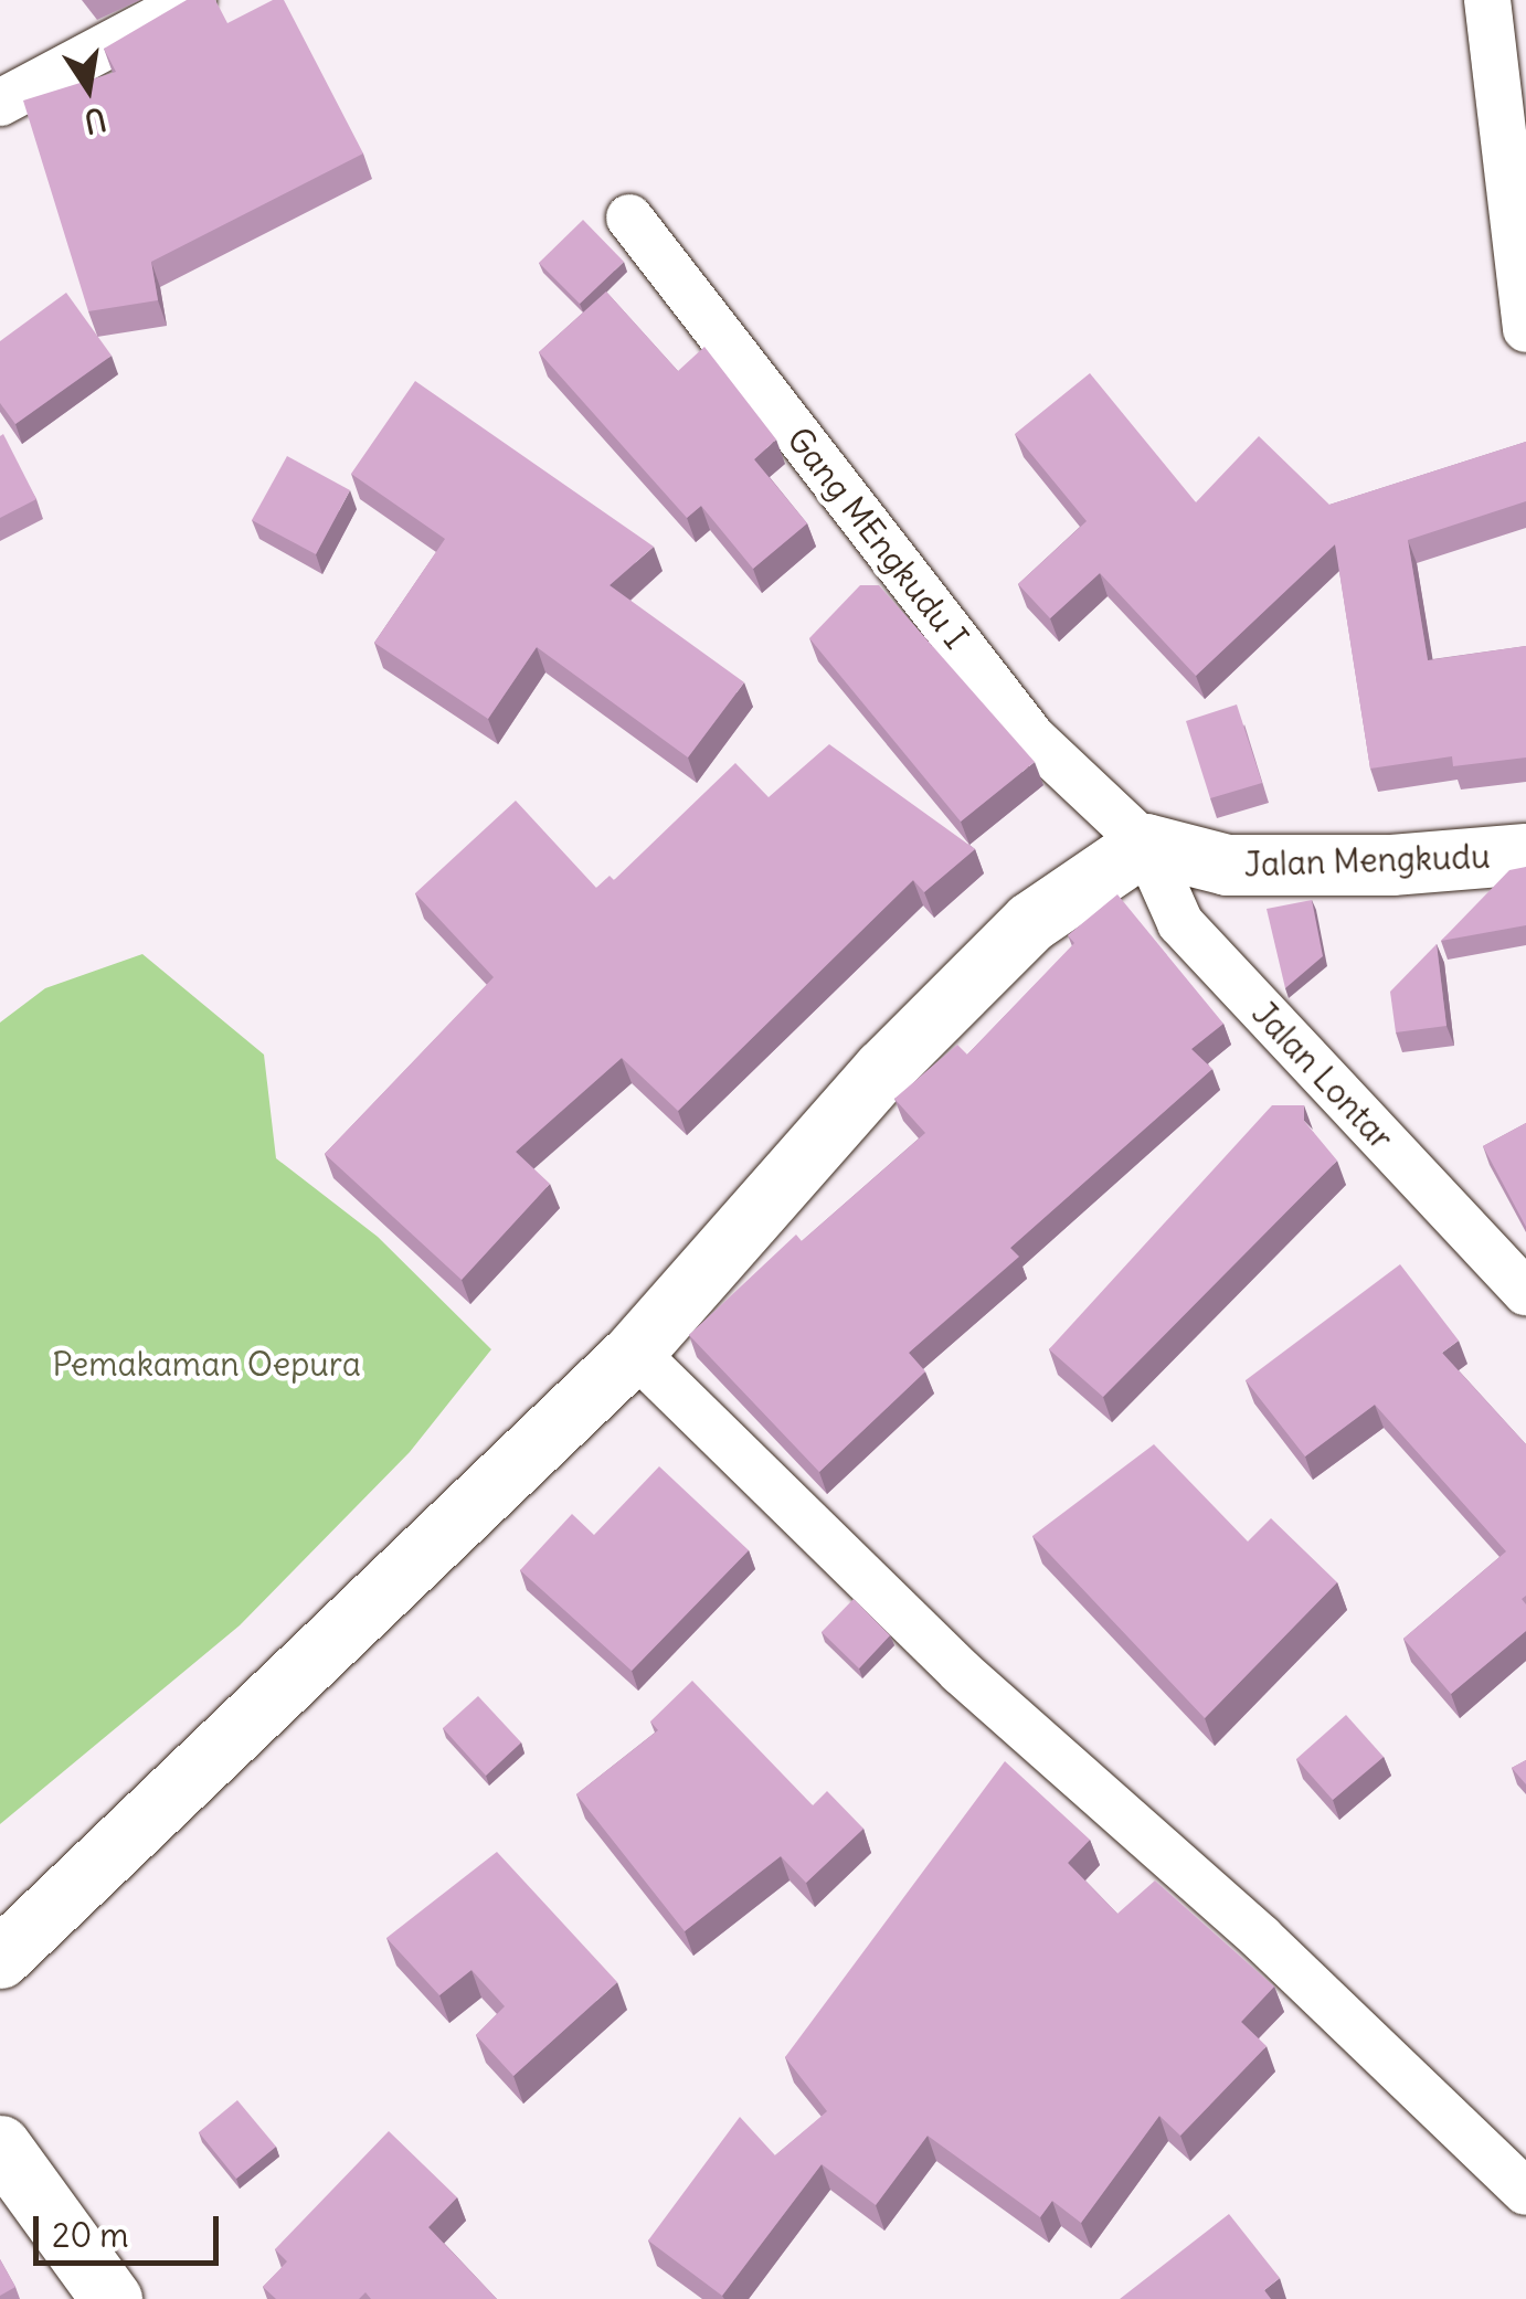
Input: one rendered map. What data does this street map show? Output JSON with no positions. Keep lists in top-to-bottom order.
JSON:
{
  "streets": {
    "street": ["Gang MEngkudu I", "Jalan Mengkudu", "Jalan Lontar"]
  },
  "crossings": [
    ["Gang MEngkudu I", "Jalan Mengkudu"],
    ["Gang MEngkudu I", "Jalan Lontar"],
    ["Jalan Mengkudu", "Jalan Lontar"]
  ],
  "parks": ["Pemakaman Oepura"],
  "scale_bar": "20 m",
  "north": "bottom"
}
